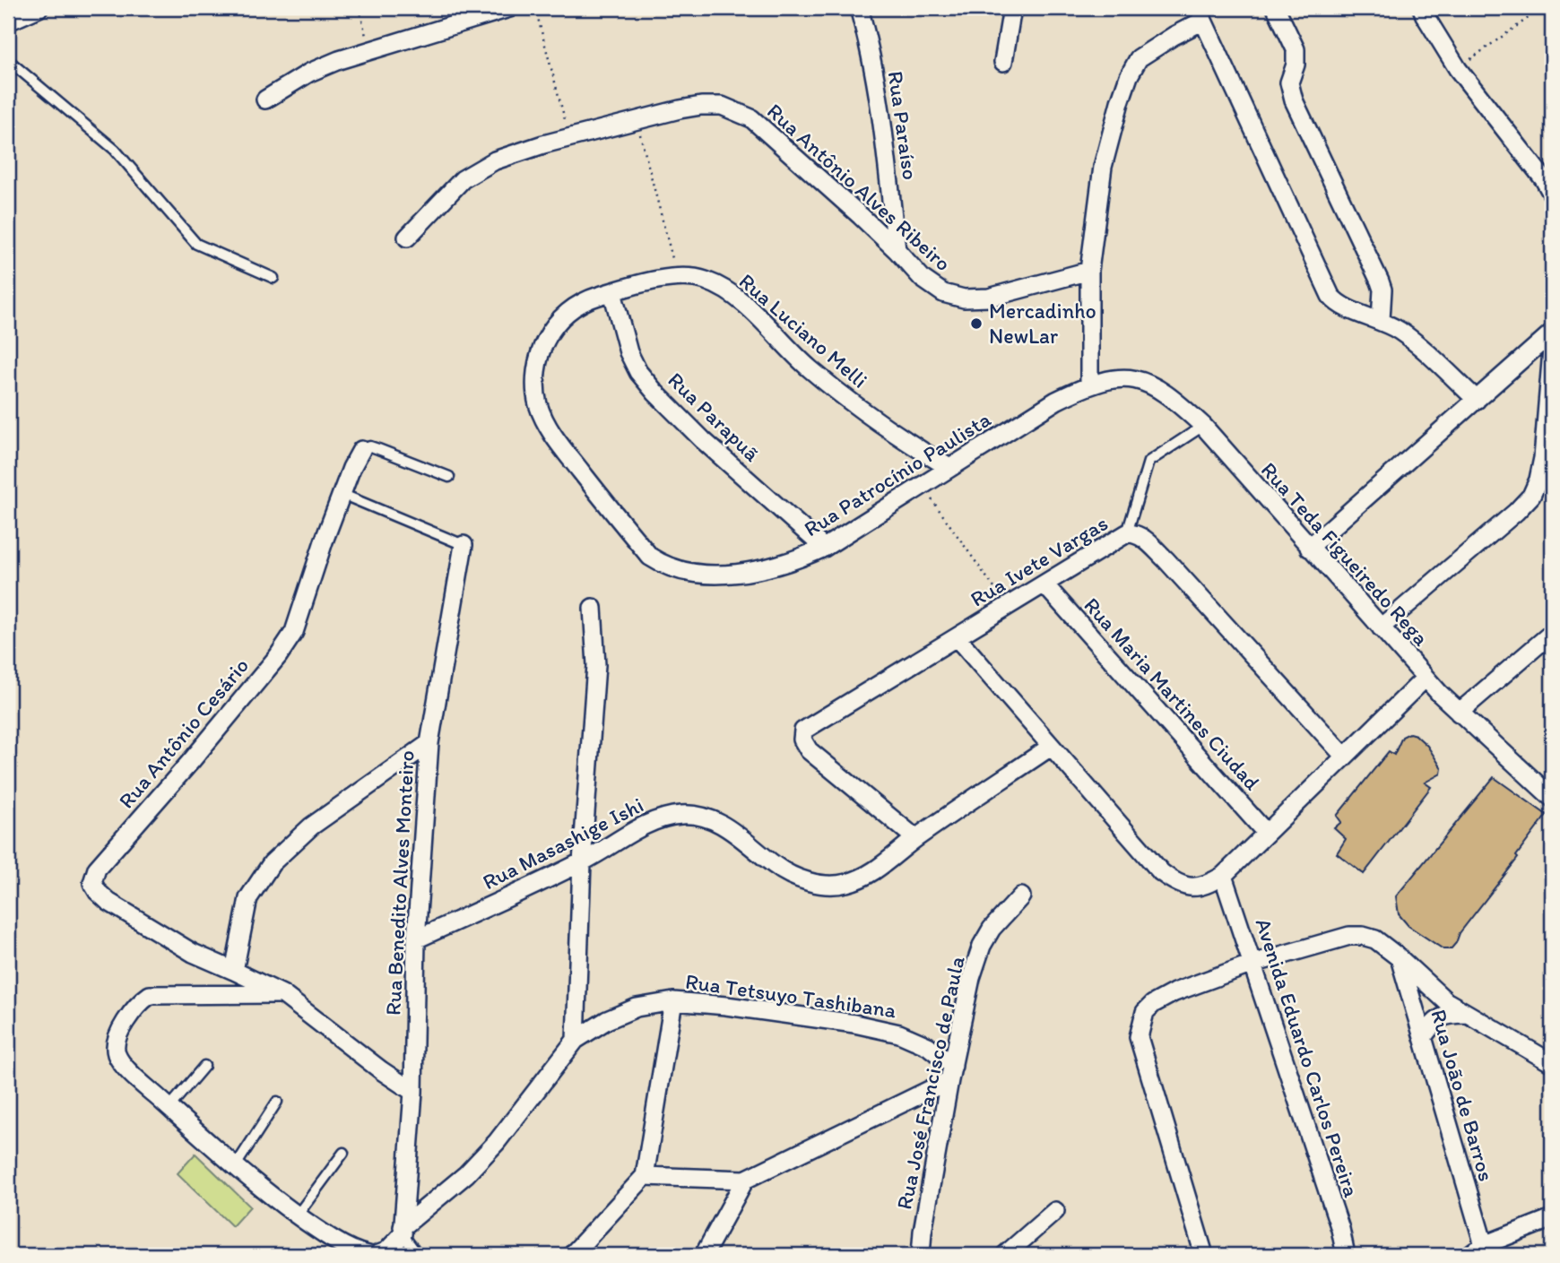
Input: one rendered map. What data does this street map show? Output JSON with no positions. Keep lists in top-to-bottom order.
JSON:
{
  "streets": {
    "street": [
      "Rua Paraíso",
      "Rua Antônio Alves Ribeiro",
      "Rua Luciano Melli",
      "Rua Parapuã",
      "Rua Patrocínio Paulista",
      "Rua Teda Figueiredo Rega",
      "Rua Ivete Vargas",
      "Rua Maria Martines Ciudad",
      "Rua Antônio Cesário",
      "Rua Masashige Ishi",
      "Rua Benedito Alves Monteiro",
      "Rua Tetsuyo Tashibana",
      "Avenida Eduardo Carlos Pereira",
      "Rua José Francisco de Paula",
      "Rua João de Barros"
    ]
  },
  "crossings": [
    ["Rua Paraíso", "Rua Antônio Alves Ribeiro"],
    ["Rua Luciano Melli", "Rua Parapuã"],
    ["Rua Luciano Melli", "Rua Patrocínio Paulista"],
    ["Rua Parapuã", "Rua Patrocínio Paulista"],
    ["Rua Patrocínio Paulista", "Rua Teda Figueiredo Rega"],
    ["Rua Ivete Vargas", "Rua Maria Martines Ciudad"],
    ["Rua Ivete Vargas", "Rua Masashige Ishi"],
    ["Rua Masashige Ishi", "Rua Benedito Alves Monteiro"],
    ["Rua Benedito Alves Monteiro", "Rua Tetsuyo Tashibana"],
    ["Rua Tetsuyo Tashibana", "Rua José Francisco de Paula"]
  ],
  "places": ["Mercadinho NewLar"]
}
